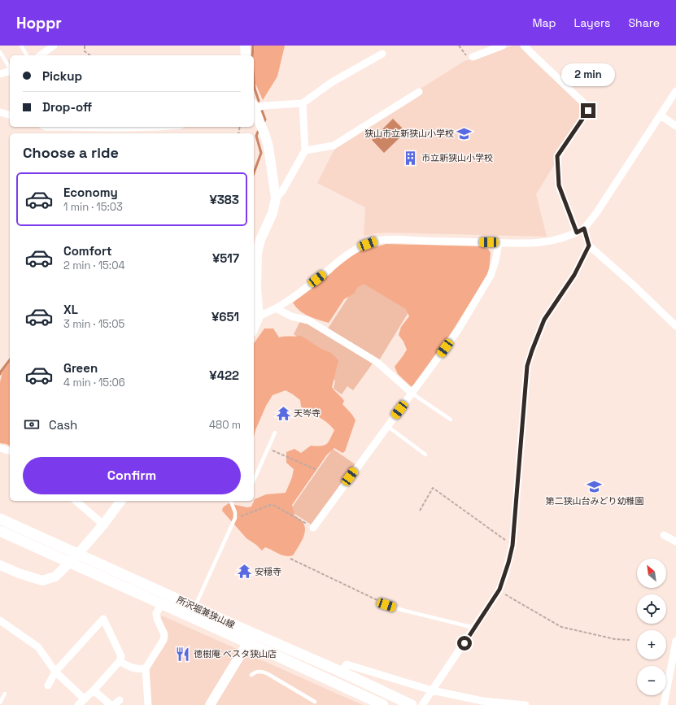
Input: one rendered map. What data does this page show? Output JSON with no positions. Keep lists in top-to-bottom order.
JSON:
{
  "streets": {
    "main road": ["所沢堀兼狭山線"]
  },
  "places": {
    "school or university": ["狭山市立新狭山小学校", "第二狭山台みどり幼稚園"],
    "building": ["市立新狭山小学校"],
    "temple": ["天岑寺", "安穏寺"],
    "restaurant": ["徳樹庵 ベスタ狭山店"]
  },
  "north": "top left",
  "page": {
    "header": "Hoppr",
    "nav": ["Map", "Layers", "Share"],
    "banner": ["Pickup", "Drop-off"],
    "bubble": "2 min",
    "heading": "Choose a ride",
    "list": [
      {
        "name": "Economy",
        "note": "1 min · 15:03",
        "value": "¥383"
      },
      {
        "name": "Comfort",
        "note": "2 min · 15:04",
        "value": "¥517"
      },
      {
        "name": "XL",
        "note": "3 min · 15:05",
        "value": "¥651"
      },
      {
        "name": "Green",
        "note": "4 min · 15:06",
        "value": "¥422"
      }
    ],
    "pay": ["Cash", "480 m"],
    "buttons": "Confirm",
    "map_buttons": ["+", "−"]
  }
}
